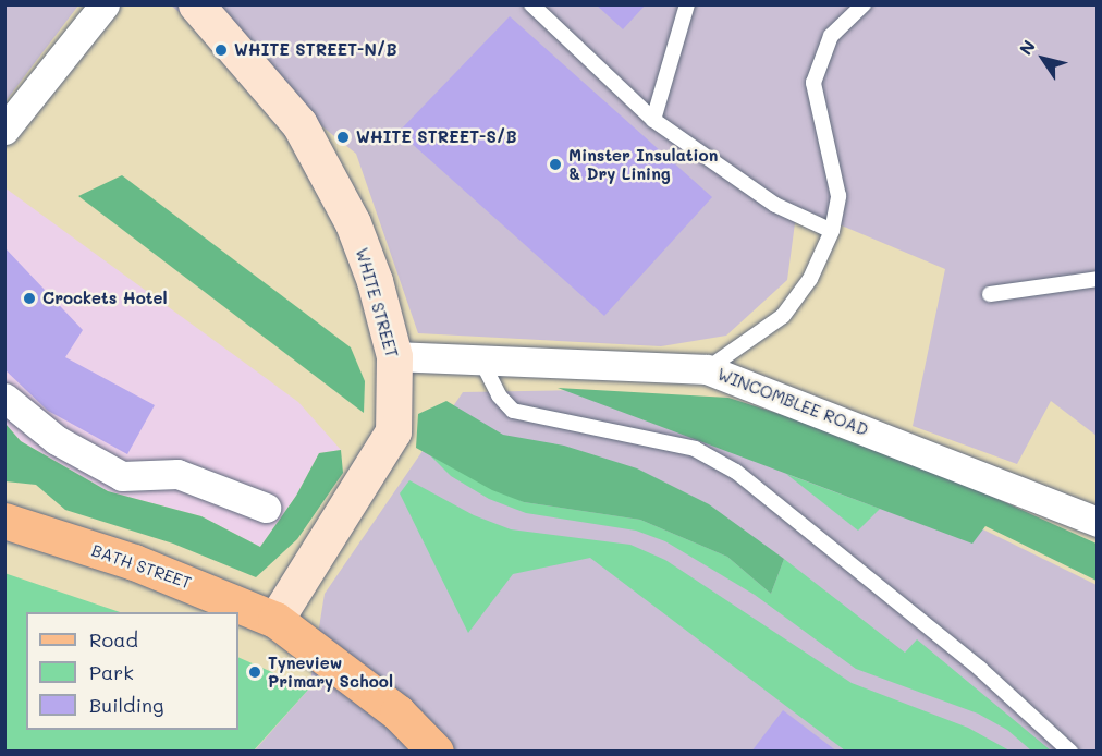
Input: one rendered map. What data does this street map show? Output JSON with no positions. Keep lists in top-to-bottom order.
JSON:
{
  "streets": {
    "main road": ["BATH STREET"],
    "street": ["WHITE STREET", "WINCOMBLEE ROAD"]
  },
  "crossings": [
    ["WHITE STREET", "WINCOMBLEE ROAD"],
    ["WHITE STREET", "BATH STREET"]
  ],
  "places": [
    "WHITE STREET-N/B",
    "WHITE STREET-S/B",
    "Minster Insulation & Dry Lining",
    "Crockets Hotel",
    "Tyneview Primary School"
  ],
  "legend": ["Road", "Park", "Building"],
  "north": "top left"
}
